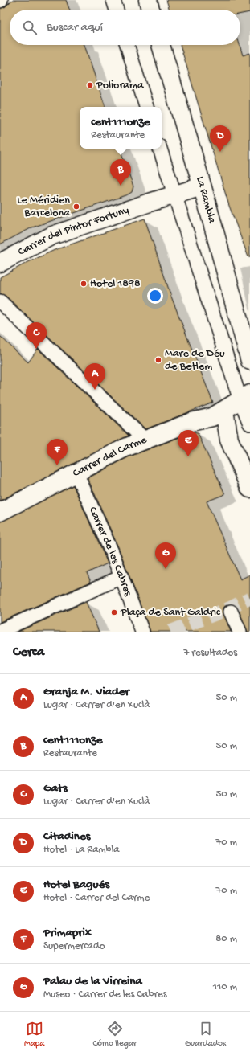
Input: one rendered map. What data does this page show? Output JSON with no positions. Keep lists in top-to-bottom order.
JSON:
{
  "streets": {
    "street": [
      "La Rambla",
      "Carrer del Pintor Fortuny",
      "Carrer del Carme",
      "Carrer de les Cabres"
    ]
  },
  "crossings": [
    ["La Rambla", "Carrer del Pintor Fortuny"],
    ["Carrer del Carme", "Carrer de les Cabres"]
  ],
  "places": [
    "Poliorama",
    "Le Méridien Barcelona",
    "Hotel 1898",
    "Mare de Déu de Betlem",
    "Plaça de Sant Galdric"
  ],
  "page": {
    "search": "Buscar aquí",
    "popup": ["cent111onze", "Restaurante"],
    "pins": [
      "D",
      "B",
      "C",
      "A",
      "E",
      "F",
      "G"
    ],
    "heading": ["Cerca", "7 resultados"],
    "list": [
      {
        "mark": "A",
        "name": "Granja M. Viader",
        "note": "Lugar · Carrer d'en Xuclà",
        "value": "50 m"
      },
      {
        "mark": "B",
        "name": "cent111onze",
        "note": "Restaurante",
        "value": "50 m"
      },
      {
        "mark": "C",
        "name": "Gats",
        "note": "Lugar · Carrer d'en Xuclà",
        "value": "50 m"
      },
      {
        "mark": "D",
        "name": "Citadines",
        "note": "Hotel · La Rambla",
        "value": "70 m"
      },
      {
        "mark": "E",
        "name": "Hotel Bagués",
        "note": "Hotel · Carrer del Carme",
        "value": "70 m"
      },
      {
        "mark": "F",
        "name": "Primaprix",
        "note": "Supermercado",
        "value": "80 m"
      },
      {
        "mark": "G",
        "name": "Palau de la Virreina",
        "note": "Museo · Carrer de les Cabres",
        "value": "110 m"
      }
    ],
    "nav": ["Mapa", "Cómo llegar", "Guardados"]
  }
}
